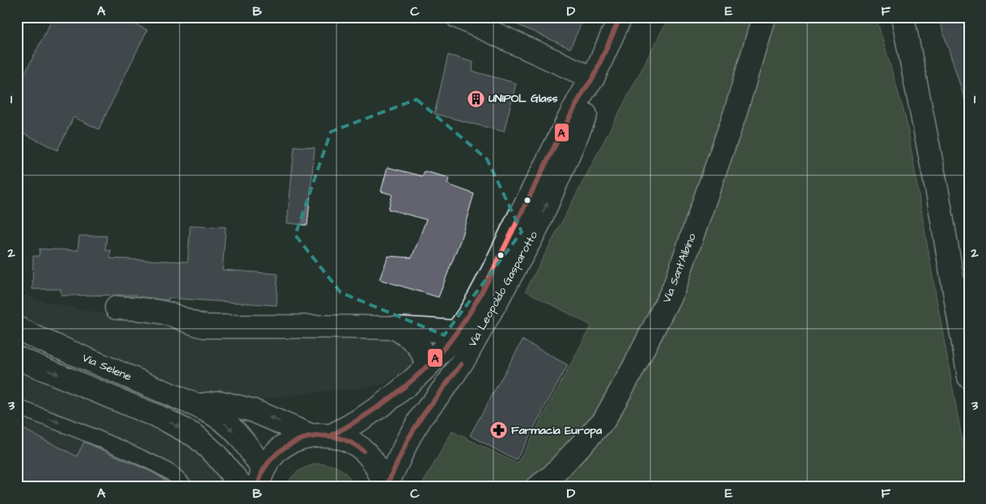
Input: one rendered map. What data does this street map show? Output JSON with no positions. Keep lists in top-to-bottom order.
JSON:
{
  "streets": {
    "main road": ["Via Sant'Albino", "Via Leopoldo Gasparotto", "Via Selene"]
  },
  "crossings": [
    ["Via Leopoldo Gasparotto", "Via Selene"]
  ],
  "places": {
    "building": ["UNIPOL Glass"],
    "pharmacy": ["Farmacia Europa"]
  },
  "lines": ["transit line A"],
  "grid": {
    "columns": [
      "A",
      "B",
      "C",
      "D",
      "E",
      "F"
    ],
    "rows": ["1", "2", "3"]
  }
}
